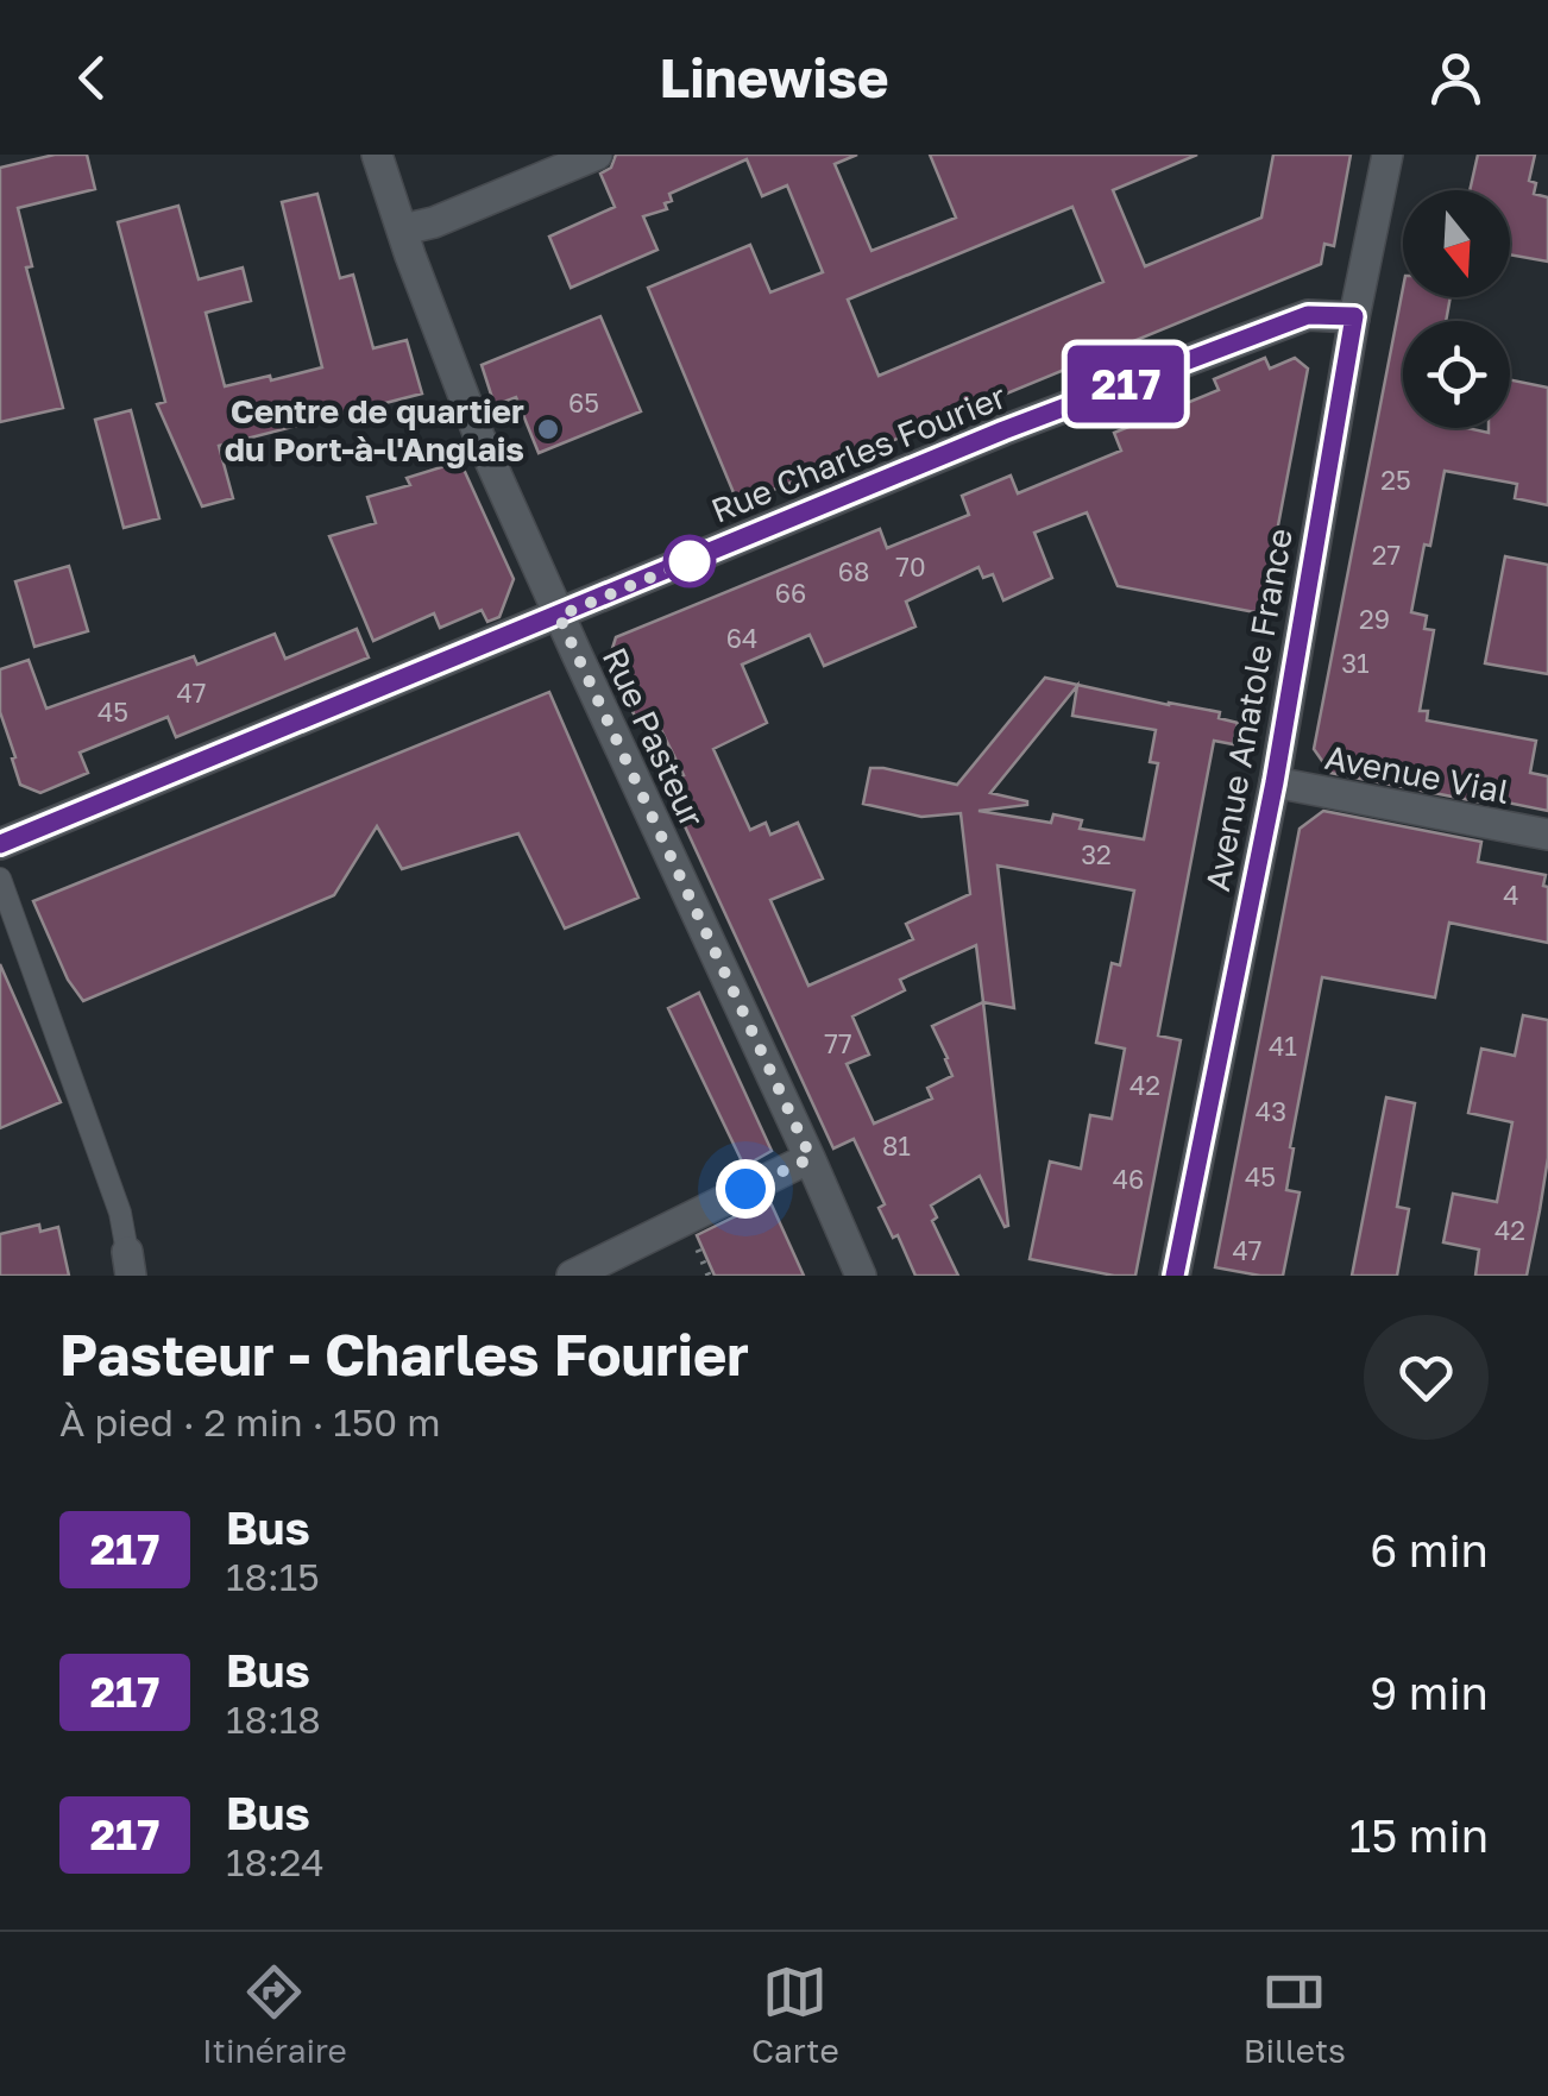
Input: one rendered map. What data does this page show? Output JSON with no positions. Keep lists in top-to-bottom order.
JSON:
{
  "streets": {
    "street": [
      "Rue Charles Fourier",
      "Avenue Anatole France",
      "Rue Pasteur",
      "Avenue Vial"
    ]
  },
  "crossings": [
    ["Rue Charles Fourier", "Avenue Anatole France"],
    ["Rue Charles Fourier", "Rue Pasteur"],
    ["Avenue Anatole France", "Avenue Vial"]
  ],
  "places": ["Centre de quartier du Port-à-l'Anglais"],
  "lines": ["bus line 217"],
  "house_numbers": [
    "65",
    "25",
    "27",
    "70",
    "68",
    "66",
    "29",
    "64",
    "31",
    "47",
    "45",
    "32",
    "4",
    "77",
    "41",
    "42",
    "43",
    "81",
    "45",
    "46",
    "42",
    "47"
  ],
  "north": "bottom",
  "page": {
    "header": "Linewise",
    "on_map": "217",
    "heading": ["Pasteur - Charles Fourier", "À pied · 2 min · 150 m"],
    "list": [
      {
        "mark": "217",
        "name": "Bus",
        "note": "18:15",
        "value": "6 min"
      },
      {
        "mark": "217",
        "name": "Bus",
        "note": "18:18",
        "value": "9 min"
      },
      {
        "mark": "217",
        "name": "Bus",
        "note": "18:24",
        "value": "15 min"
      }
    ],
    "tabs": ["Itinéraire", "Carte", "Billets"]
  }
}
